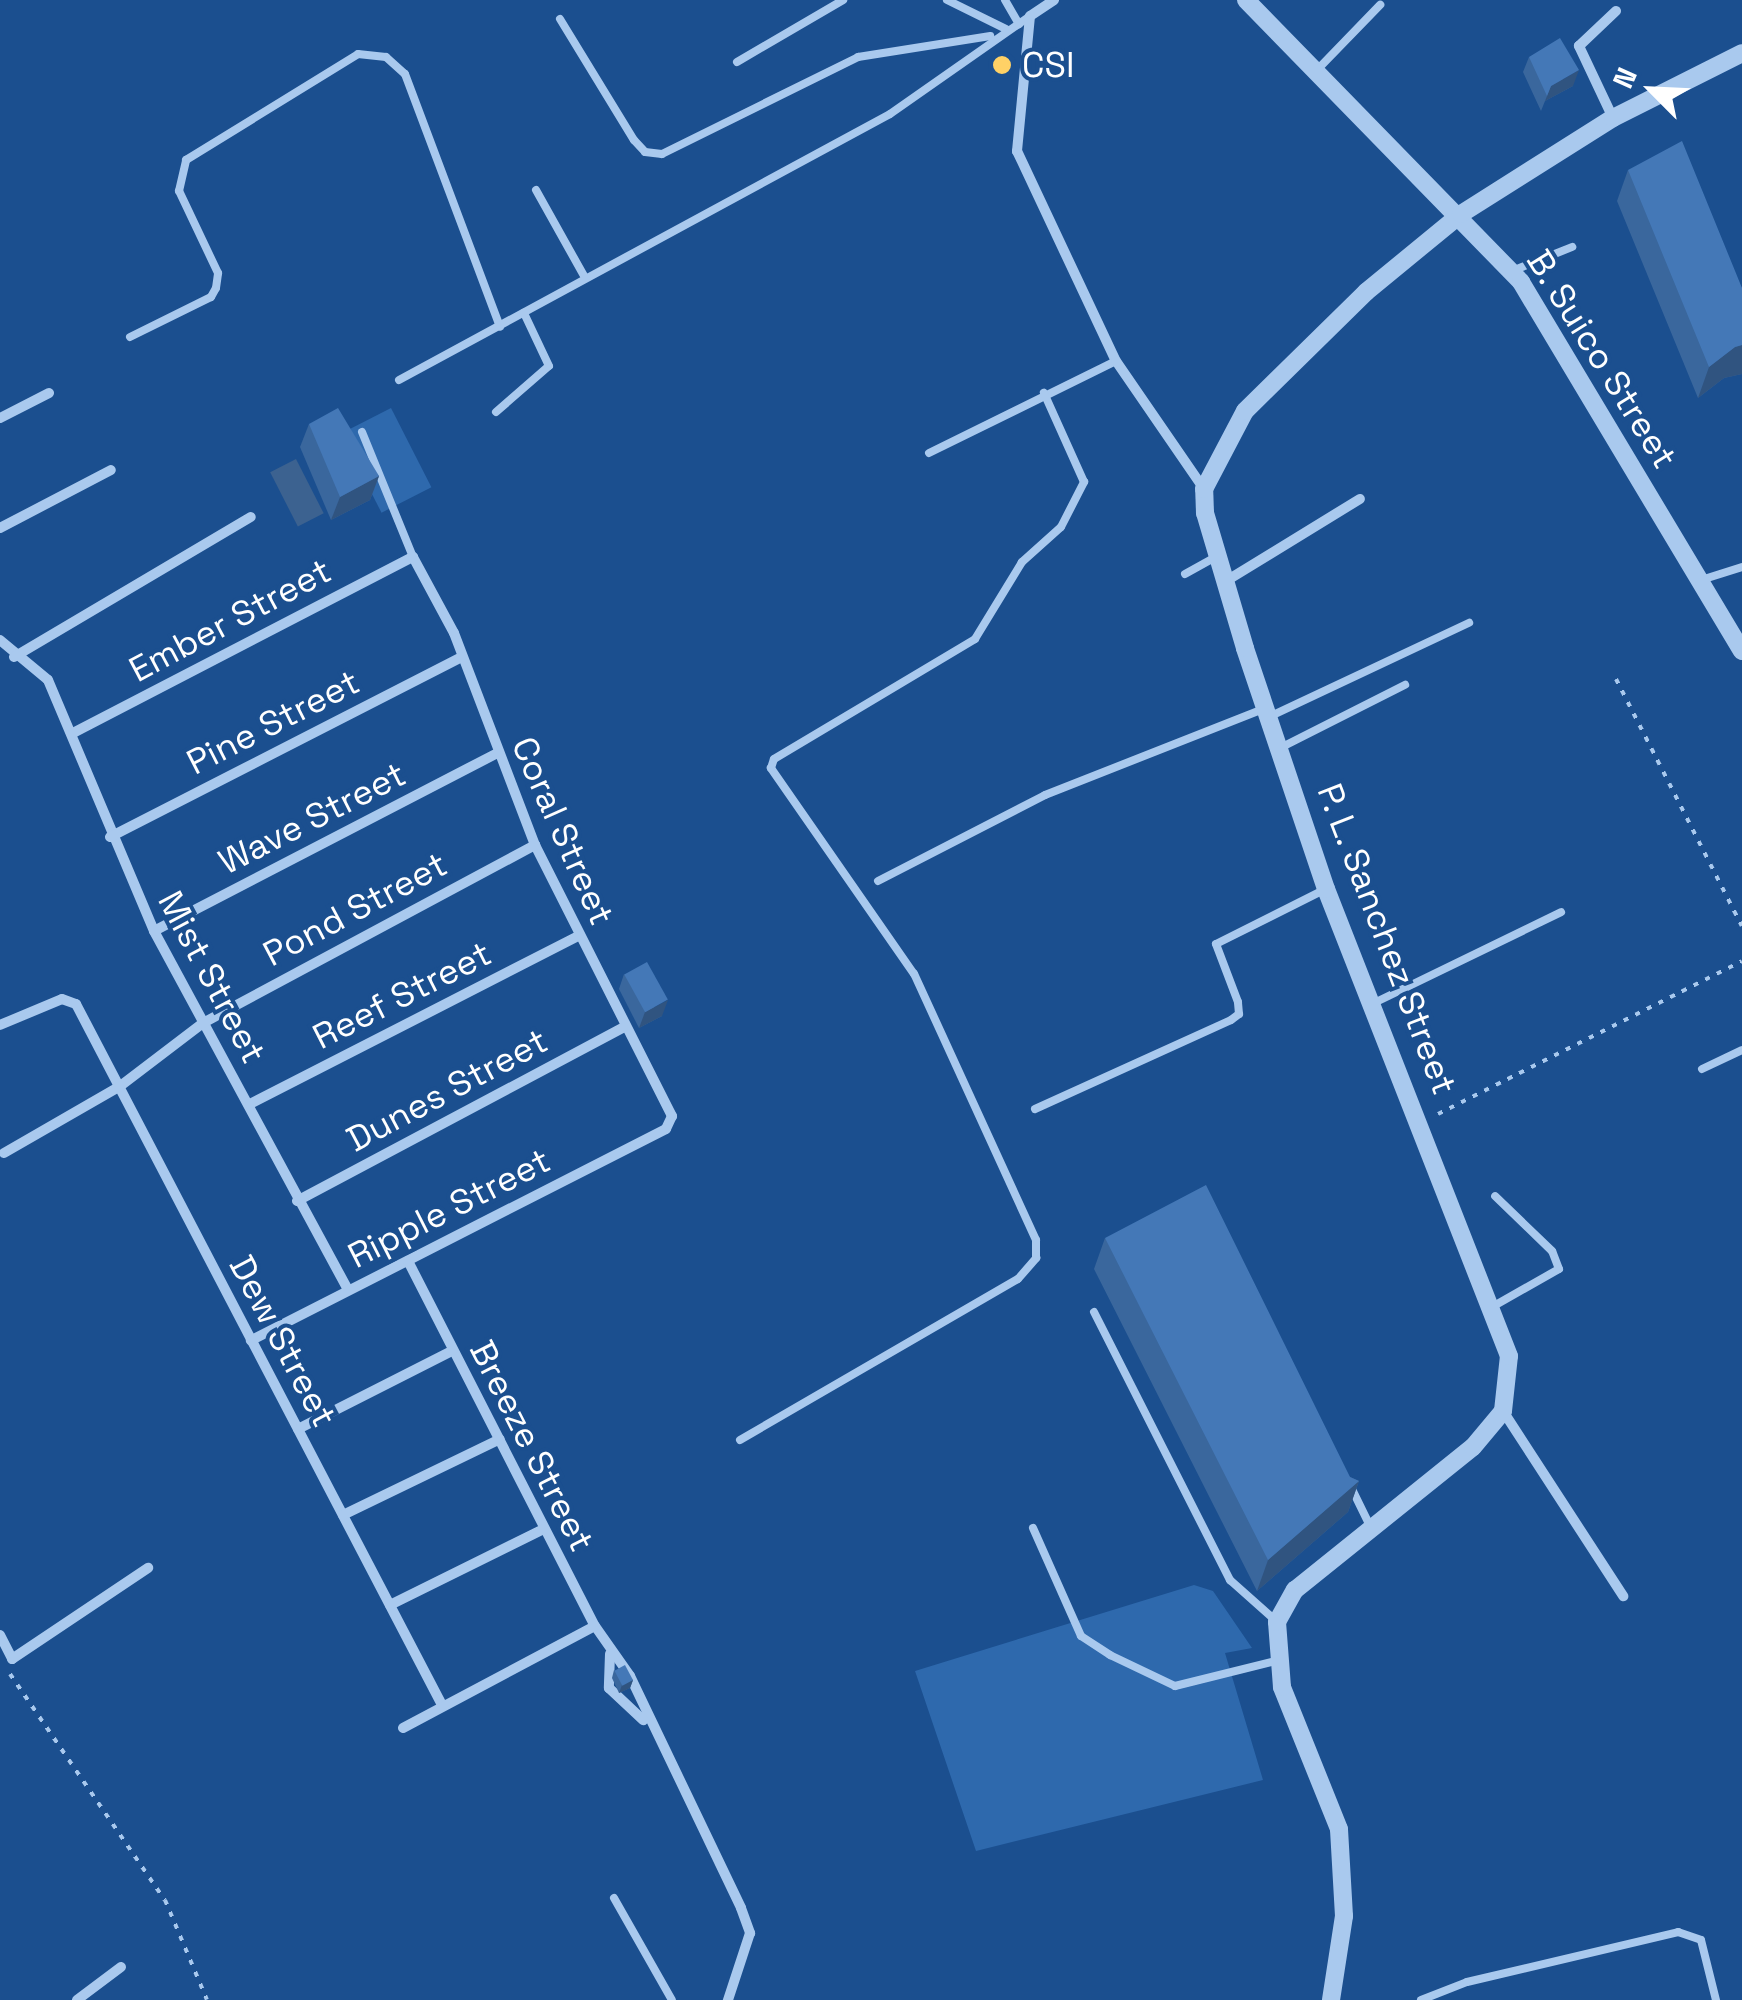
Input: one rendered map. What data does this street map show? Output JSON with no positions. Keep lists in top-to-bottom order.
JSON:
{
  "streets": {
    "street": [
      "B. Suico Street",
      "Ember Street",
      "Pine Street",
      "Wave Street",
      "Coral Street",
      "Pond Street",
      "P. L. Sanchez Street",
      "Mist Street",
      "Reef Street",
      "Dunes Street",
      "Ripple Street",
      "Dew Street",
      "Breeze Street"
    ]
  },
  "crossings": [
    ["Ember Street", "Coral Street"],
    ["Ember Street", "Mist Street"],
    ["Pine Street", "Coral Street"],
    ["Pine Street", "Mist Street"],
    ["Wave Street", "Coral Street"],
    ["Wave Street", "Mist Street"],
    ["Coral Street", "Pond Street"],
    ["Coral Street", "Reef Street"],
    ["Coral Street", "Dunes Street"],
    ["Coral Street", "Ripple Street"],
    ["Pond Street", "Mist Street"],
    ["Pond Street", "Dew Street"],
    ["Mist Street", "Reef Street"],
    ["Mist Street", "Dunes Street"],
    ["Mist Street", "Ripple Street"],
    ["Ripple Street", "Dew Street"],
    ["Ripple Street", "Breeze Street"]
  ],
  "places": ["CSI"],
  "north": "top left"
}
